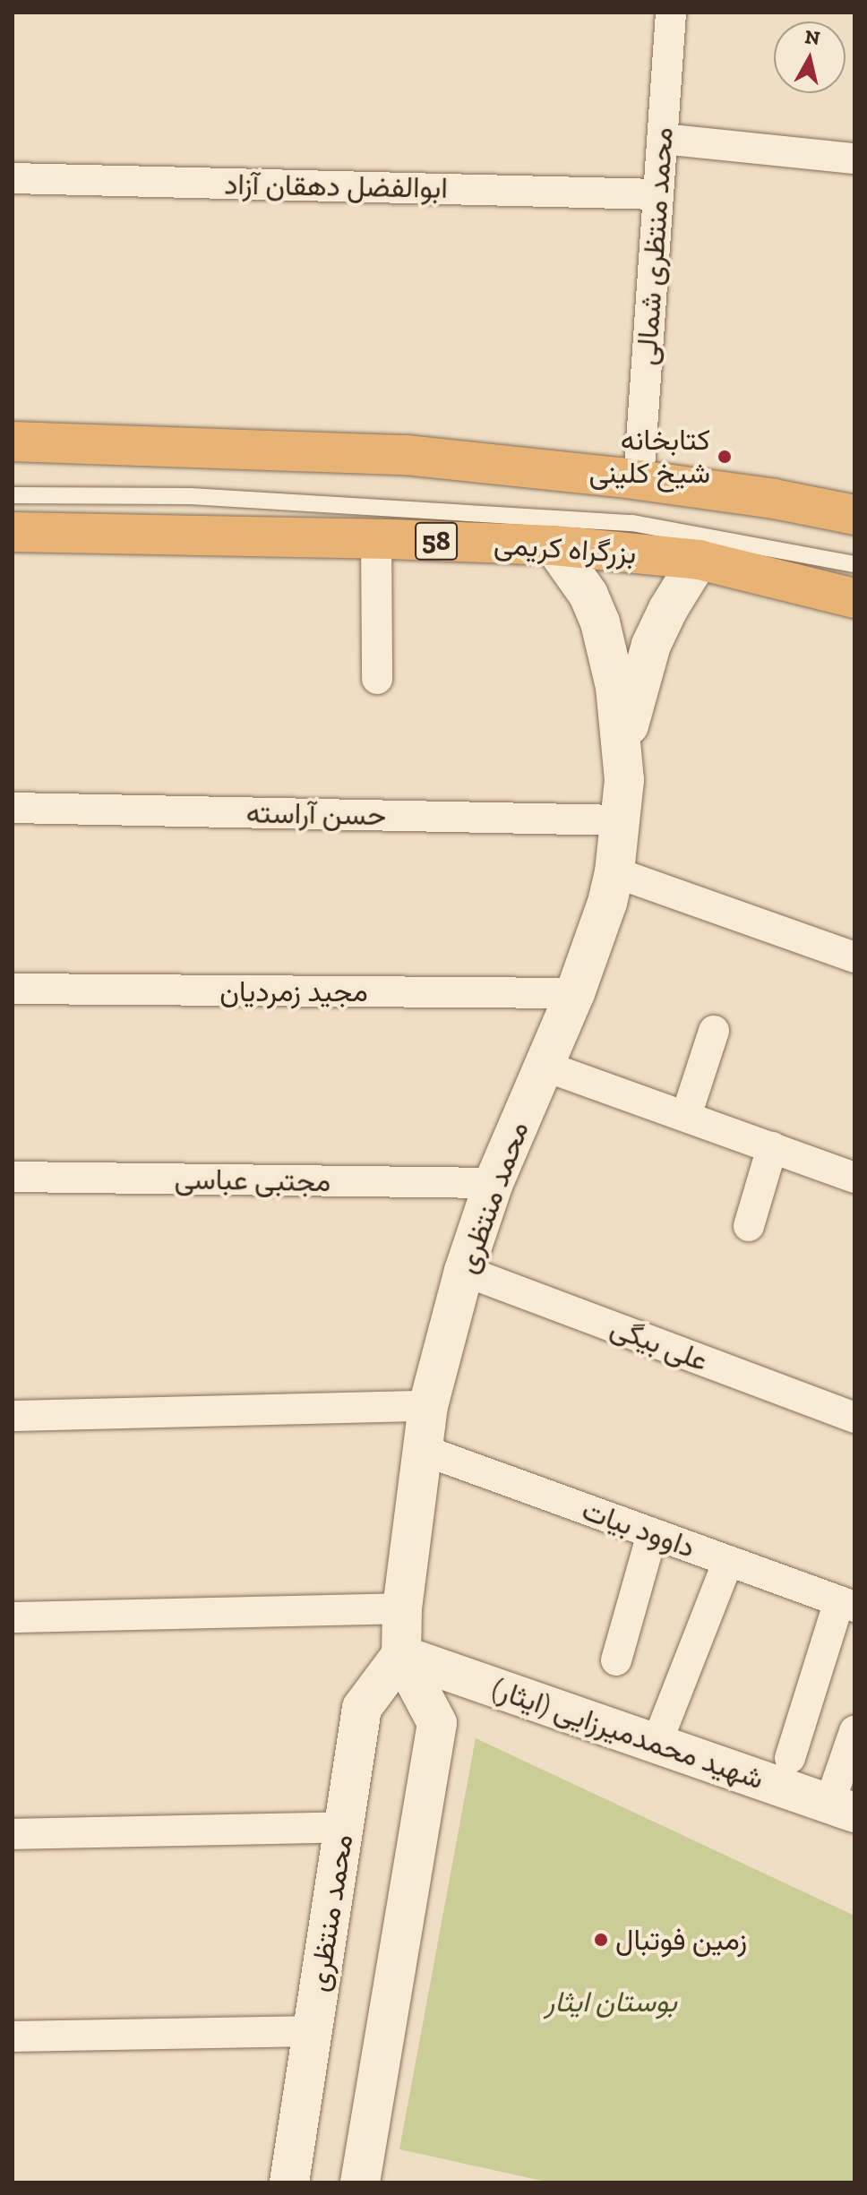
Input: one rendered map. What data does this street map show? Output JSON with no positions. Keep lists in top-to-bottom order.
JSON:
{
  "streets": {
    "highway": ["58", "بزرگراه کریمی"],
    "street": [
      "ابوالفضل دهقان آزاد",
      "محمد منتظری شمالی",
      "حسن آراسته",
      "مجید زمردیان",
      "مجتبی عباسی",
      "محمد منتظری",
      "علی بیگی",
      "داوود بیات",
      "شهید محمدمیرزایی (ایثار)"
    ]
  },
  "crossings": [
    ["ابوالفضل دهقان آزاد", "محمد منتظری شمالی"],
    ["بزرگراه کریمی", "محمد منتظری"],
    ["حسن آراسته", "محمد منتظری"],
    ["مجید زمردیان", "محمد منتظری"],
    ["مجتبی عباسی", "محمد منتظری"],
    ["محمد منتظری", "علی بیگی"],
    ["محمد منتظری", "داوود بیات"],
    ["محمد منتظری", "شهید محمدمیرزایی (ایثار)"]
  ],
  "parks": ["بوستان ایثار"],
  "places": ["کتابخانه شیخ کلینی", "زمین فوتبال"],
  "north": "top"
}
